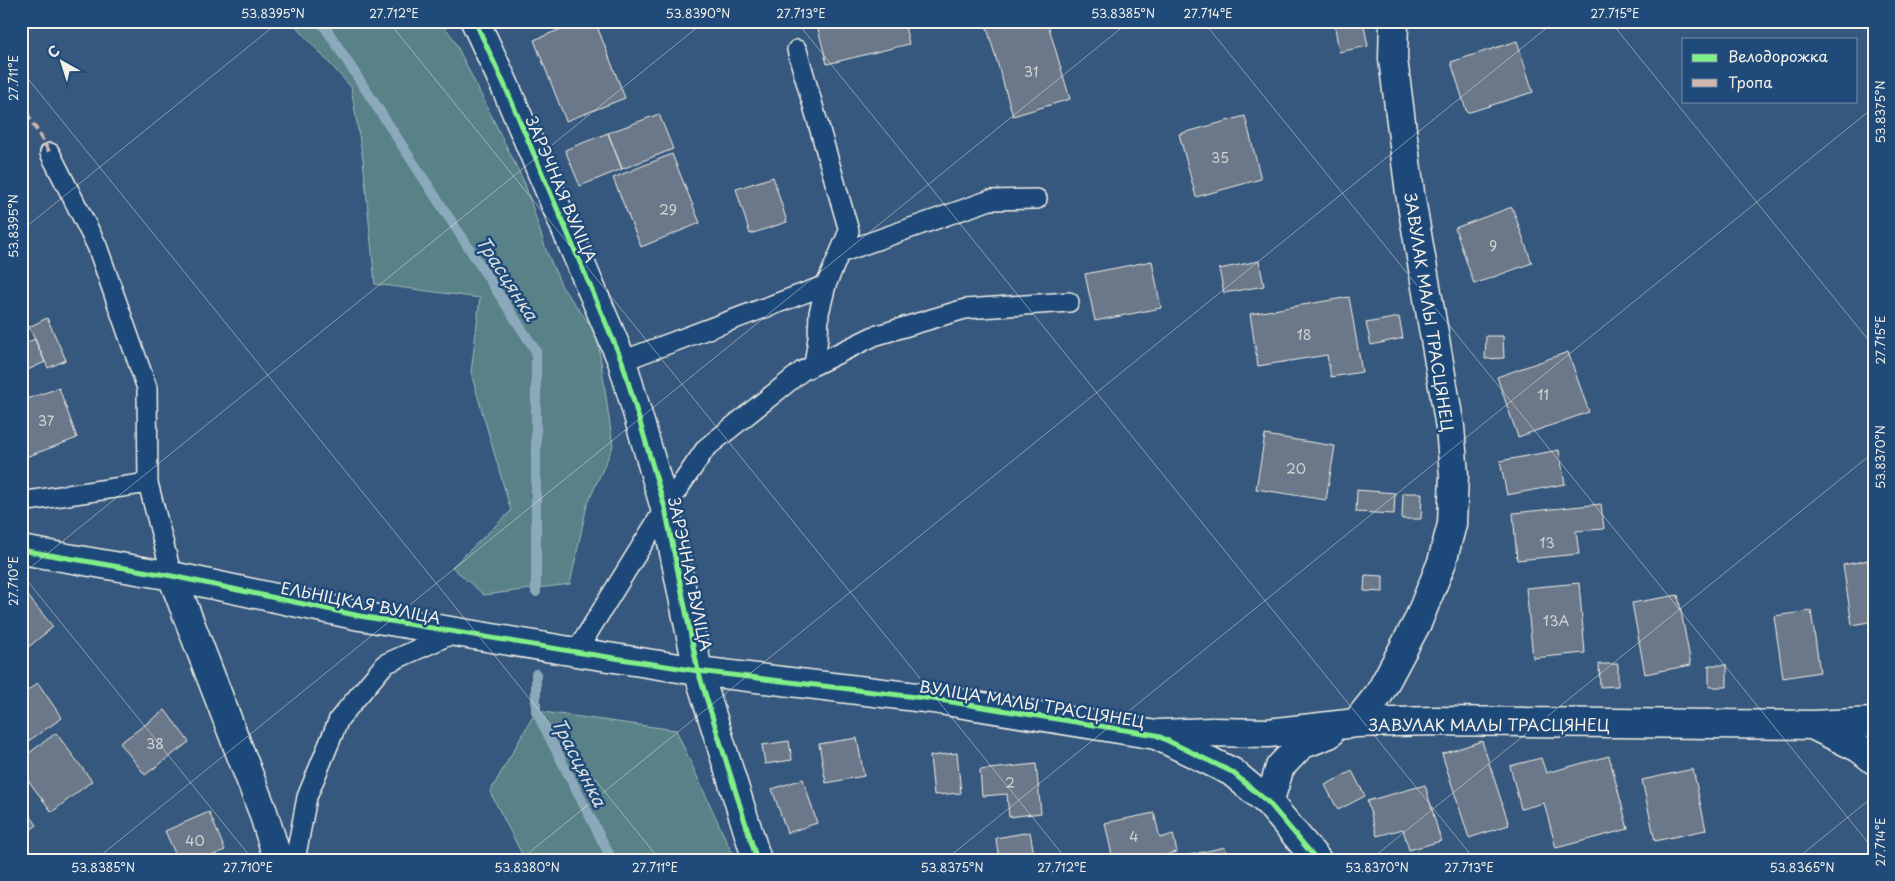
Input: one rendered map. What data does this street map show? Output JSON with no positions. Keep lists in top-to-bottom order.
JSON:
{
  "streets": {
    "street": [
      "ЗАРЭЧНАЯ ВУЛІЦА",
      "ЗАВУЛАК МАЛЫ ТРАСЦЯНЕЦ",
      "ЕЛЬНІЦКАЯ ВУЛІЦА",
      "ВУЛІЦА МАЛЫ ТРАСЦЯНЕЦ"
    ]
  },
  "crossings": [
    ["ЗАРЭЧНАЯ ВУЛІЦА", "ЕЛЬНІЦКАЯ ВУЛІЦА"],
    ["ЗАРЭЧНАЯ ВУЛІЦА", "ВУЛІЦА МАЛЫ ТРАСЦЯНЕЦ"],
    ["ЕЛЬНІЦКАЯ ВУЛІЦА", "ВУЛІЦА МАЛЫ ТРАСЦЯНЕЦ"]
  ],
  "water": ["Трасцянка"],
  "house_numbers": [
    "31",
    "35",
    "29",
    "9",
    "18",
    "11",
    "37",
    "20",
    "13",
    "13А",
    "38",
    "2",
    "4",
    "40"
  ],
  "legend": ["Велодорожка", "Тропа"],
  "north": "top left",
  "coordinates": [
    "53.8395°N",
    "27.712°E",
    "53.8390°N",
    "27.713°E",
    "53.8385°N",
    "27.714°E",
    "27.715°E",
    "27.711°E",
    "53.8375°N",
    "53.8370°N",
    "27.710°E",
    "53.8380°N",
    "53.8365°N"
  ]
}
